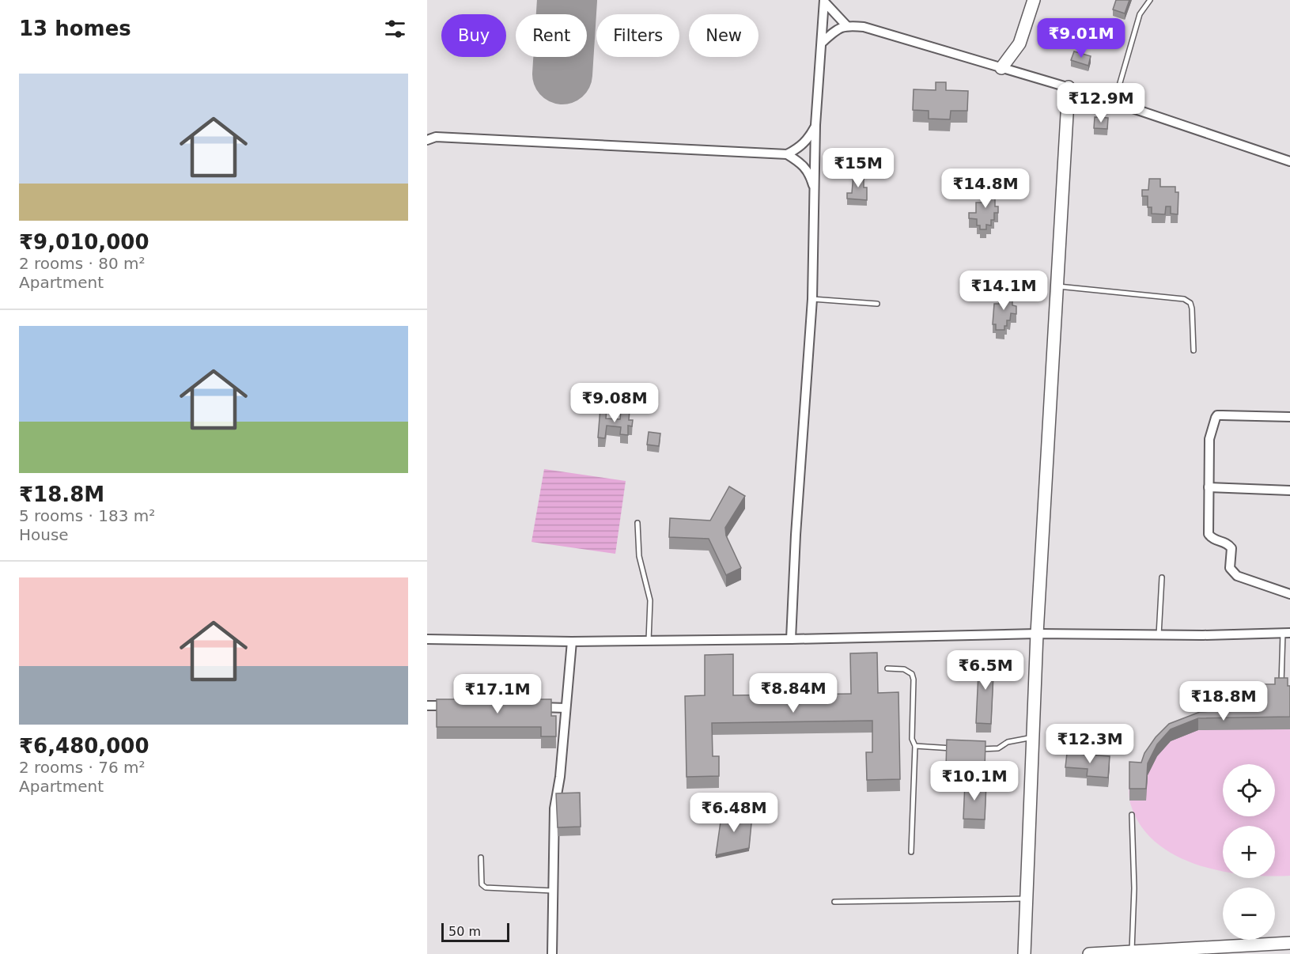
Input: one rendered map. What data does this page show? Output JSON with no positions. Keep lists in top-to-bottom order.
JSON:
{
  "scale_bar": "50 m",
  "page": {
    "heading": "13 homes",
    "chip": [
      "Buy",
      "Rent",
      "Filters",
      "New"
    ],
    "price": [
      "₹9.01M",
      "₹12.9M",
      "₹15M",
      "₹14.8M",
      "₹14.1M",
      "₹9.08M",
      "₹6.5M",
      "₹8.84M",
      "₹17.1M",
      "₹18.8M",
      "₹12.3M",
      "₹10.1M",
      "₹6.48M"
    ],
    "list": [
      {
        "name": "₹9,010,000",
        "note": "2 rooms · 80 m² · Apartment"
      },
      {
        "name": "₹18.8M",
        "note": "5 rooms · 183 m² · House"
      },
      {
        "name": "₹6,480,000",
        "note": "2 rooms · 76 m² · Apartment"
      }
    ],
    "map_buttons": ["+", "−"],
    "scale": "50 m"
  }
}
